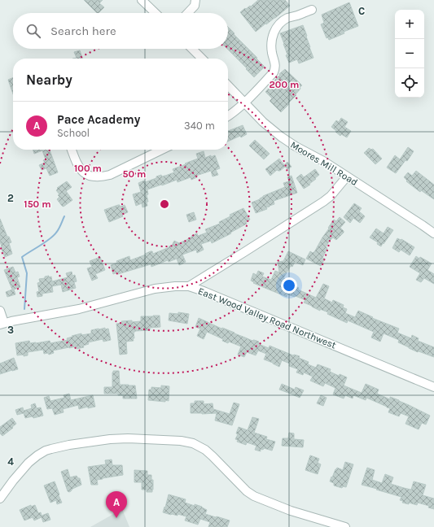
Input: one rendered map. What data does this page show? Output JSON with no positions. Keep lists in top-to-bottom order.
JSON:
{
  "streets": {
    "street": ["Moores Mill Road", "East Wood Valley Road Northwest"]
  },
  "page": {
    "map_buttons": ["+", "−"],
    "search": "Search here",
    "heading": "Nearby",
    "list": [
      {
        "mark": "A",
        "name": "Pace Academy",
        "note": "School",
        "value": "340 m"
      }
    ],
    "pins": "A"
  },
  "grid": {
    "columns": ["C"],
    "rows": ["2", "3", "4"]
  },
  "rings": [
    "200 m",
    "100 m",
    "50 m",
    "150 m"
  ]
}
